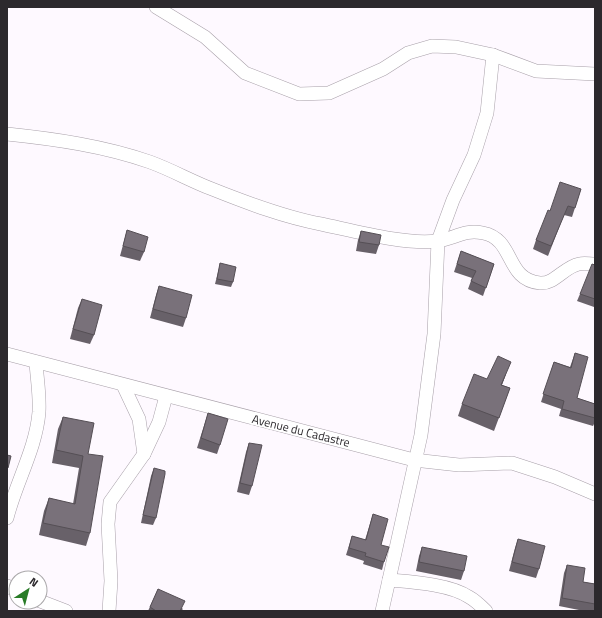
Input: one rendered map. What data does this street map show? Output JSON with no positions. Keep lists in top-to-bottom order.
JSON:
{
  "streets": {
    "street": ["Avenue du Cadastre"]
  },
  "north": "top right"
}
